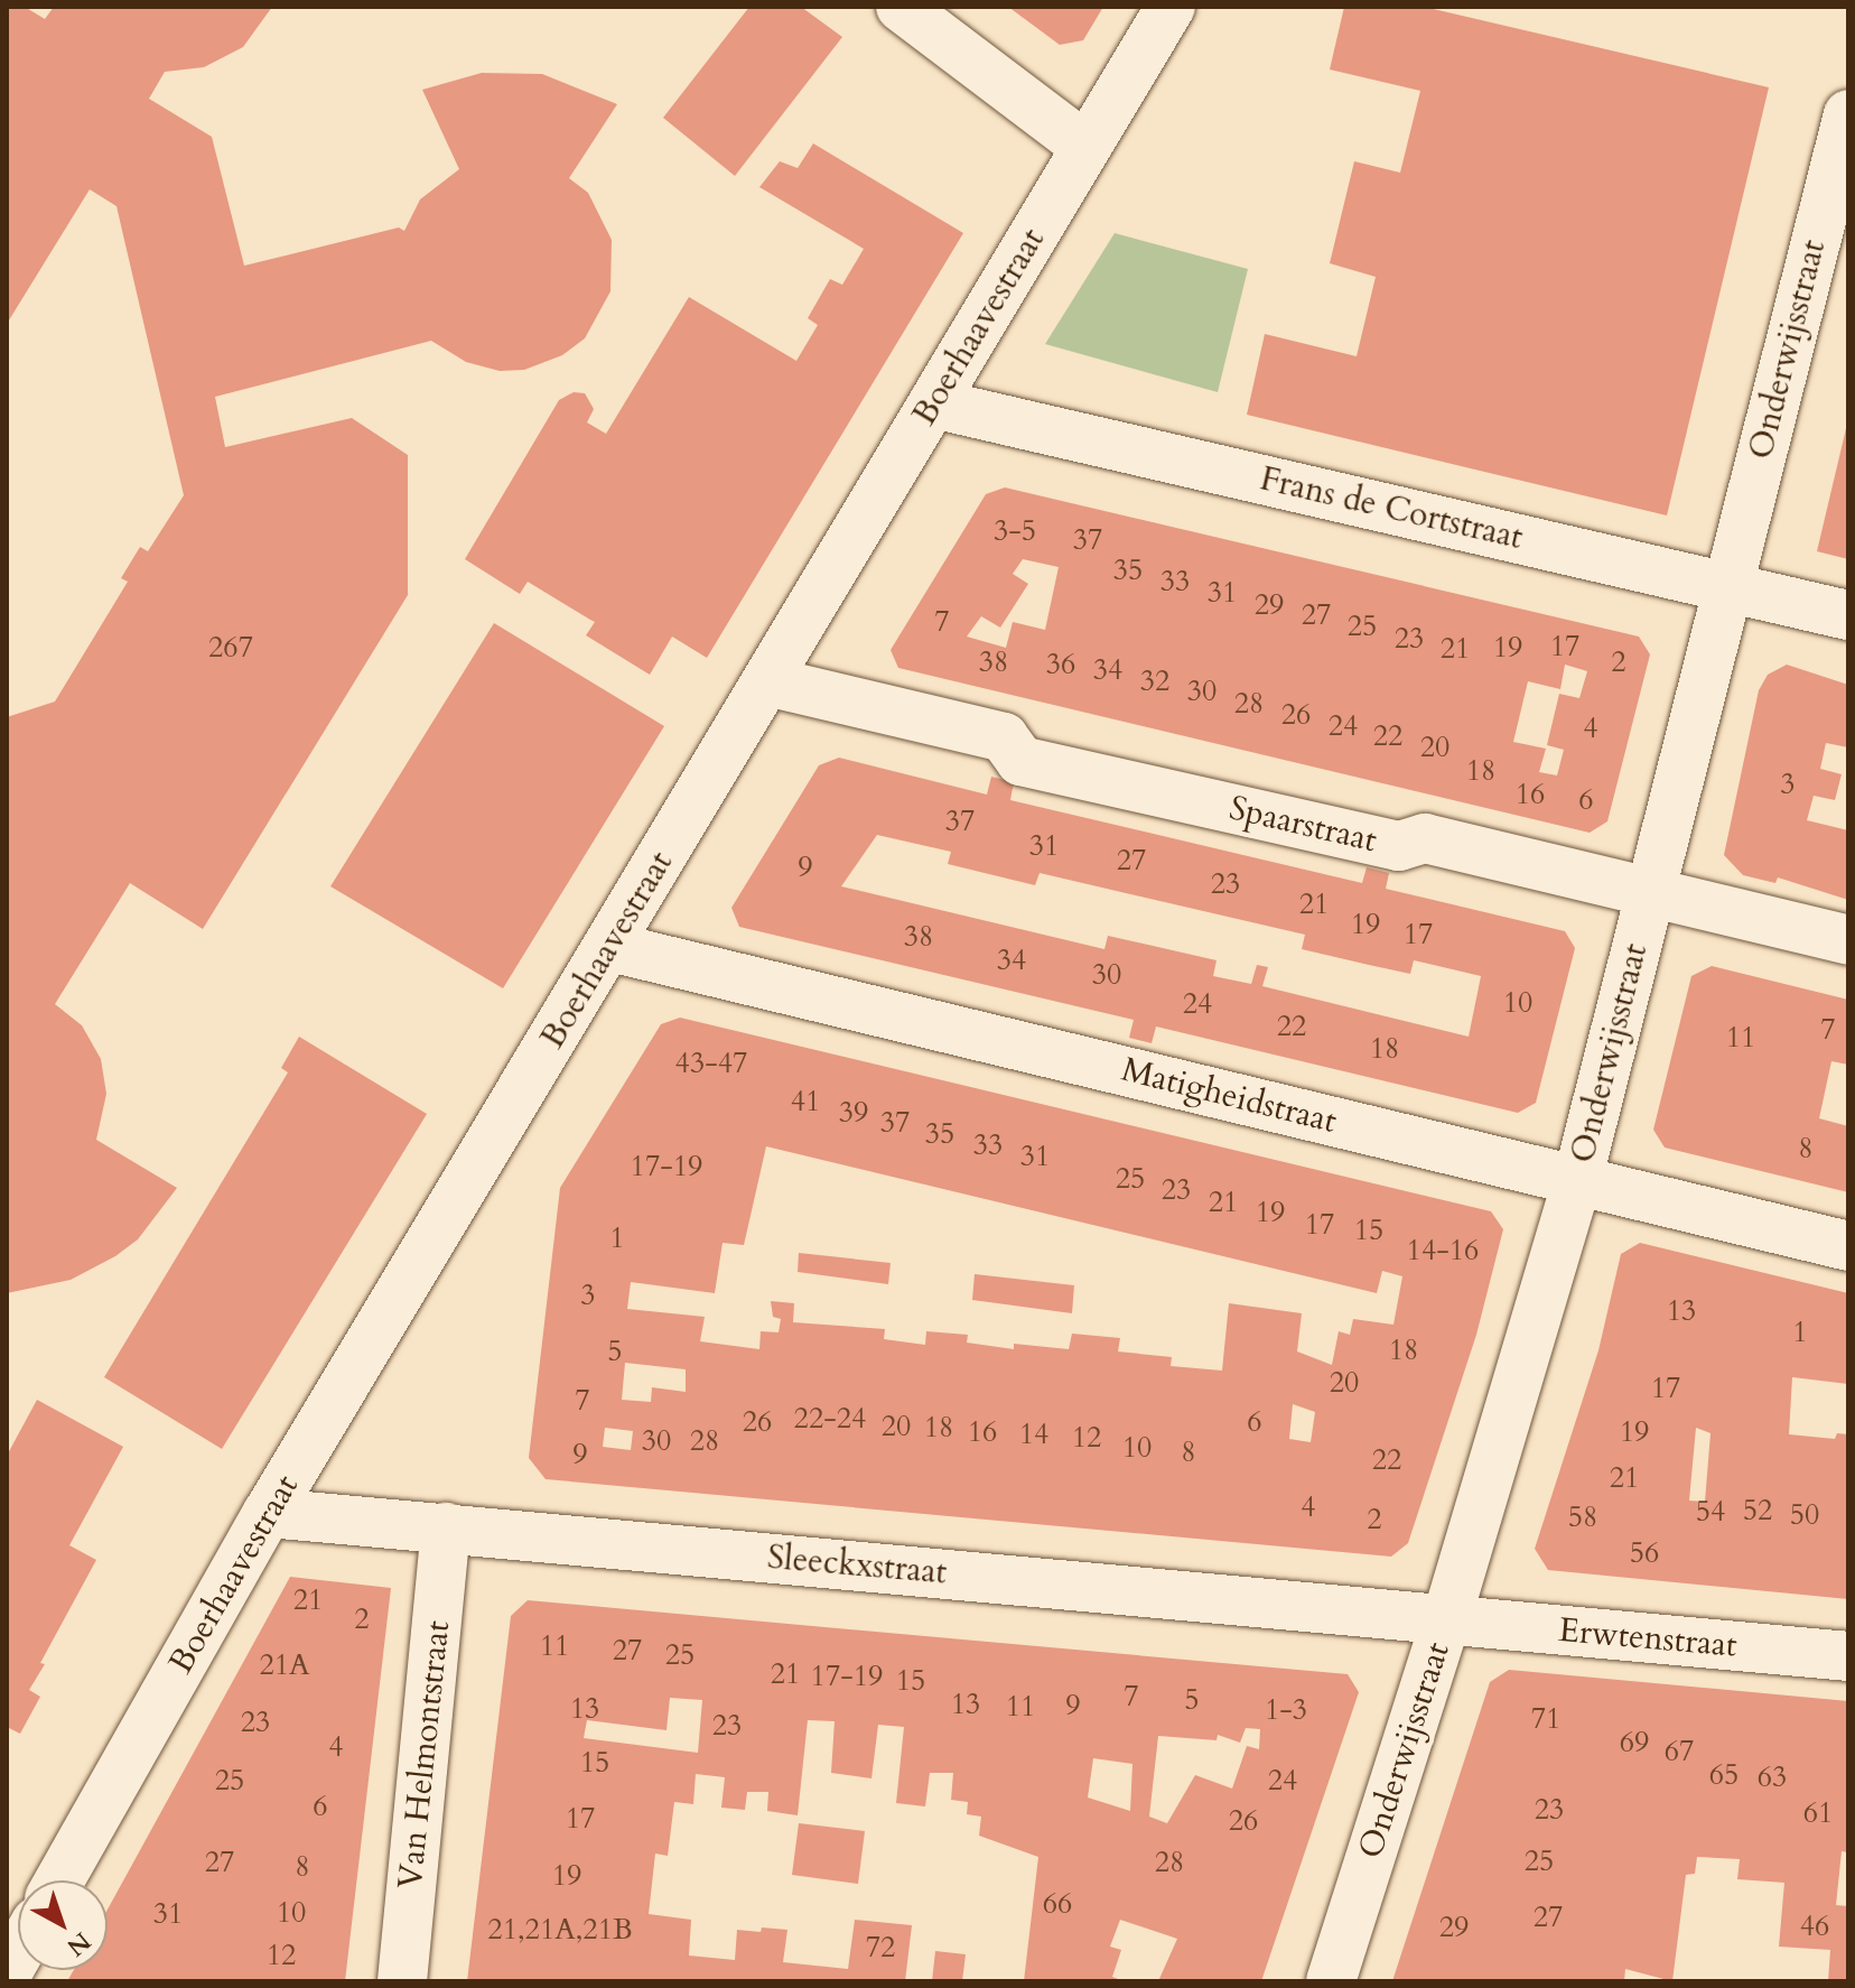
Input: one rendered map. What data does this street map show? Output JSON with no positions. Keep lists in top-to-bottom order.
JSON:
{
  "streets": {
    "street": [
      "Boerhaavestraat",
      "Onderwijsstraat",
      "Frans de Cortstraat",
      "Spaarstraat",
      "Matigheidstraat",
      "Sleeckxstraat",
      "Erwtenstraat",
      "Van Helmontstraat"
    ]
  },
  "crossings": [
    ["Boerhaavestraat", "Frans de Cortstraat"],
    ["Boerhaavestraat", "Spaarstraat"],
    ["Boerhaavestraat", "Matigheidstraat"],
    ["Boerhaavestraat", "Sleeckxstraat"],
    ["Onderwijsstraat", "Frans de Cortstraat"],
    ["Onderwijsstraat", "Spaarstraat"],
    ["Onderwijsstraat", "Matigheidstraat"],
    ["Onderwijsstraat", "Sleeckxstraat"],
    ["Onderwijsstraat", "Erwtenstraat"],
    ["Sleeckxstraat", "Erwtenstraat"],
    ["Sleeckxstraat", "Van Helmontstraat"]
  ],
  "house_numbers": [
    "3-5",
    "37",
    "35",
    "33",
    "31",
    "29",
    "27",
    "7",
    "25",
    "23",
    "17",
    "267",
    "19",
    "21",
    "38",
    "2",
    "36",
    "34",
    "32",
    "30",
    "28",
    "26",
    "24",
    "4",
    "22",
    "20",
    "18",
    "3",
    "16",
    "6",
    "37",
    "31",
    "27",
    "9",
    "23",
    "21",
    "19",
    "17",
    "38",
    "34",
    "30",
    "10",
    "24",
    "22",
    "7",
    "11",
    "18",
    "43-47",
    "41",
    "39",
    "37",
    "35",
    "33",
    "8",
    "31",
    "17-19",
    "25",
    "23",
    "21",
    "19",
    "17",
    "15",
    "1",
    "14-16",
    "3",
    "13",
    "1",
    "18",
    "5",
    "20",
    "17",
    "7",
    "22-24",
    "26",
    "6",
    "20",
    "18",
    "16",
    "19",
    "14",
    "12",
    "30",
    "28",
    "10",
    "8",
    "9",
    "22",
    "21",
    "4",
    "52",
    "54",
    "50",
    "58",
    "2",
    "56",
    "21",
    "2",
    "11",
    "27",
    "25",
    "21A",
    "21",
    "17-19",
    "15",
    "7",
    "5",
    "13",
    "9",
    "11",
    "13",
    "1-3",
    "71",
    "23",
    "23",
    "69",
    "4",
    "67",
    "15",
    "65",
    "63",
    "25",
    "24",
    "6",
    "23",
    "61",
    "17",
    "26",
    "25",
    "27",
    "28",
    "8",
    "19",
    "66",
    "10",
    "31",
    "27",
    "46",
    "29",
    "21,21A,21B",
    "72",
    "12"
  ],
  "north": "bottom right"
}
